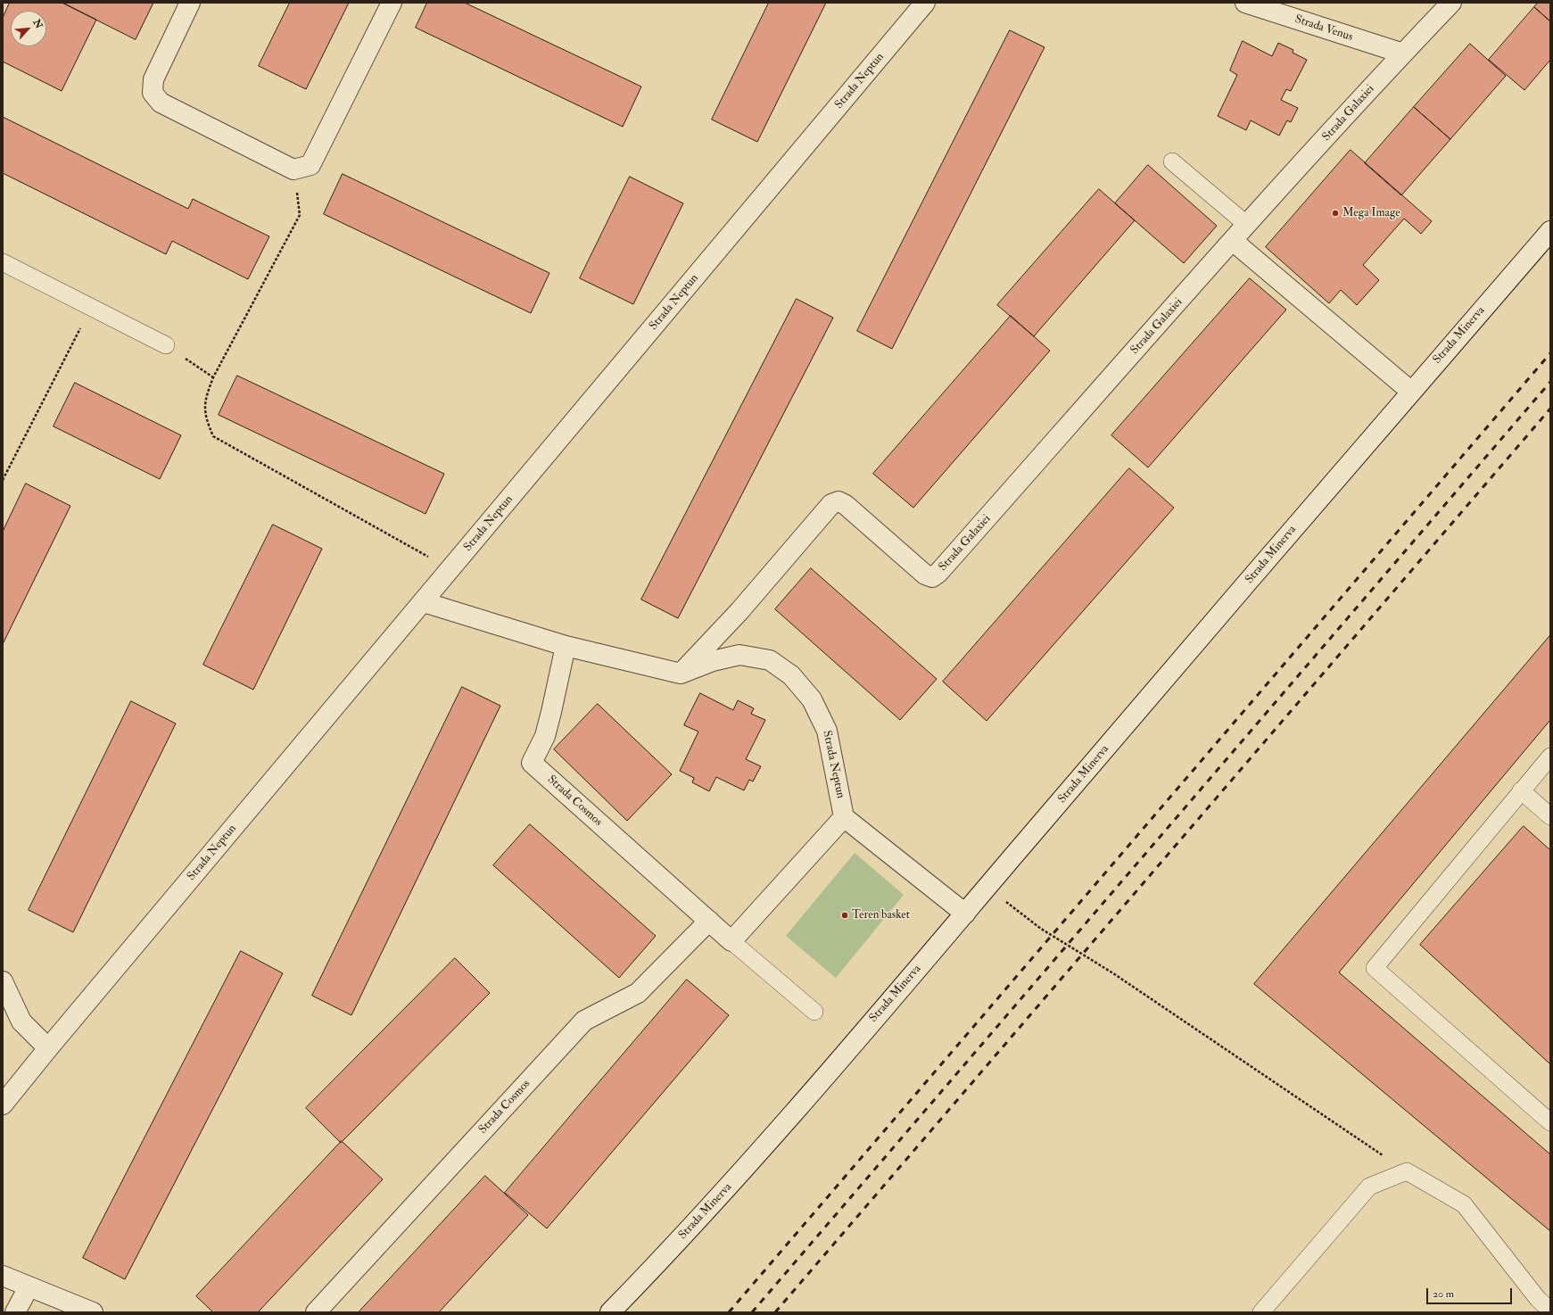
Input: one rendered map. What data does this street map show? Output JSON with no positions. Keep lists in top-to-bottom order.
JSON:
{
  "streets": {
    "street": [
      "Strada Venus",
      "Strada Neptun",
      "Strada Galaxiei",
      "Strada Minerva",
      "Strada Cosmos"
    ]
  },
  "crossings": [
    ["Strada Venus", "Strada Galaxiei"],
    ["Strada Neptun", "Strada Galaxiei"]
  ],
  "places": ["Mega Image", "Teren basket"],
  "scale_bar": "20 m",
  "north": "top right"
}
